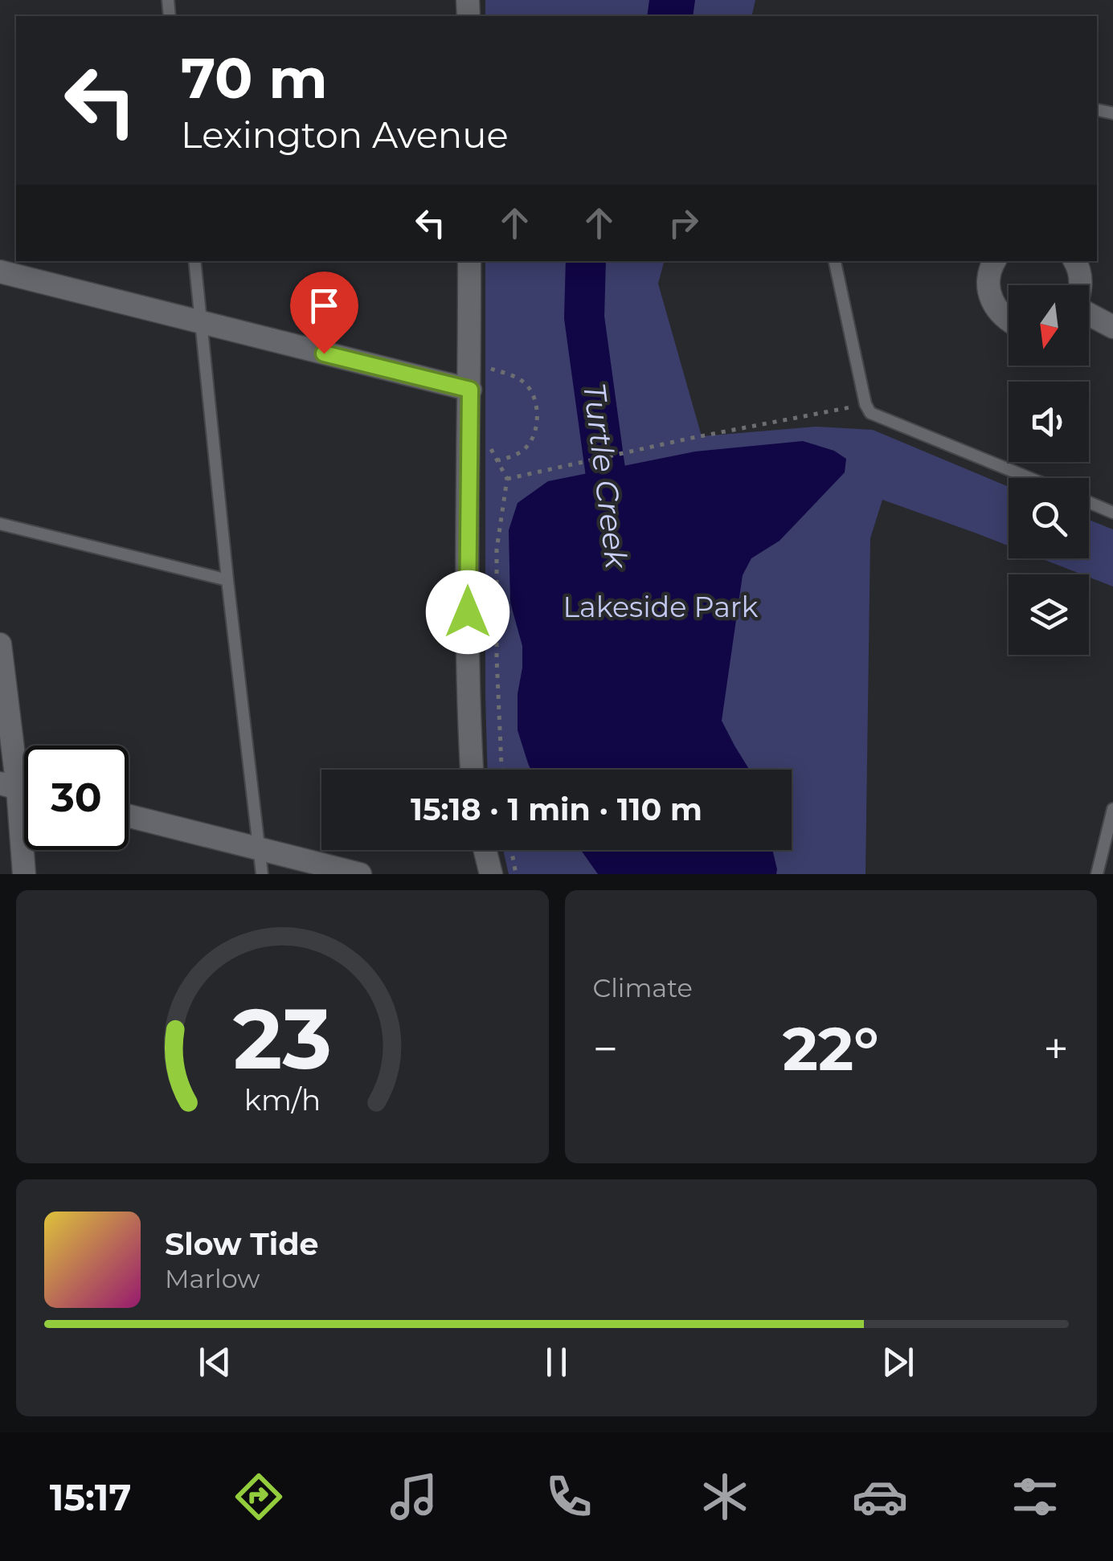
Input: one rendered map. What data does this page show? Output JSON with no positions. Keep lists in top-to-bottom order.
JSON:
{
  "water": ["Turtle Creek"],
  "parks": ["Lakeside Park"],
  "north": "bottom",
  "page": {
    "turn": ["70 m", "Lexington Avenue"],
    "limit": "30",
    "trip": "15:18 · 1 min · 110 m",
    "tile": "Climate",
    "heat": ["−", "22°", "+"],
    "song": ["Slow Tide", "Marlow"],
    "tabs": "15:17",
    "gauge": ["23", "km/h"]
  }
}
